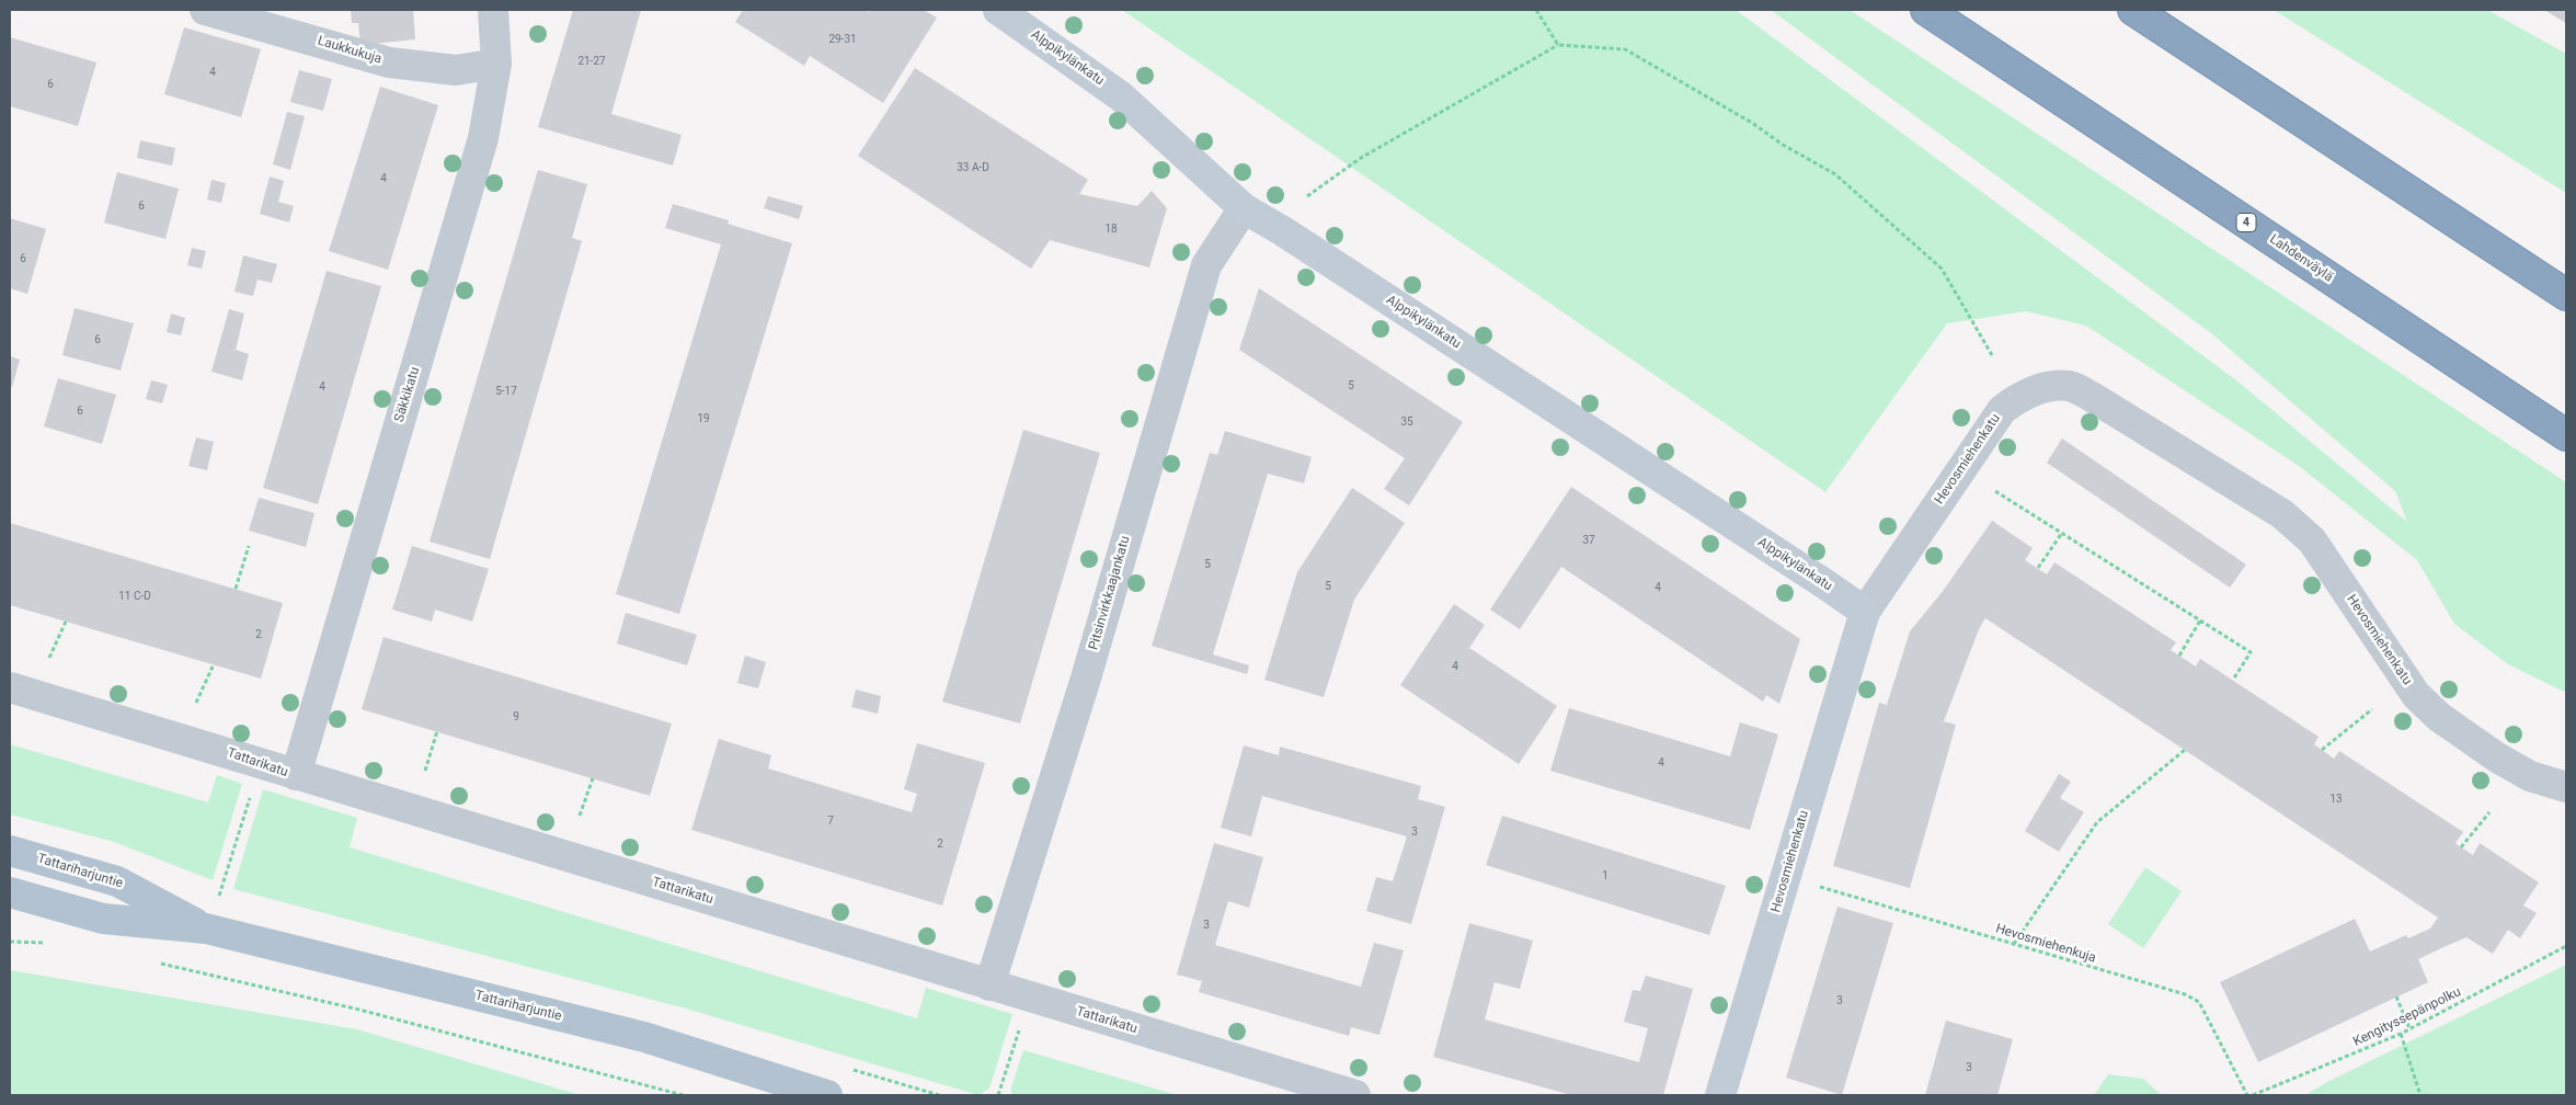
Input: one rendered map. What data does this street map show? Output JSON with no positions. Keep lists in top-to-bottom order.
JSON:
{
  "streets": {
    "highway": ["4", "Lahdenväylä"],
    "main road": ["Tattariharjuntie"],
    "street": [
      "Laukkukuja",
      "Alppikylänkatu",
      "Säkkikatu",
      "Hevosmiehenkatu",
      "Pitsinvirkkaajankatu",
      "Tattarikatu"
    ],
    "path": ["Hevosmiehenkuja", "Kengityssepänpolku"]
  },
  "crossings": [
    ["Laukkukuja", "Säkkikatu"],
    ["Alppikylänkatu", "Hevosmiehenkatu"],
    ["Alppikylänkatu", "Pitsinvirkkaajankatu"],
    ["Säkkikatu", "Tattarikatu"],
    ["Hevosmiehenkatu", "Hevosmiehenkuja"],
    ["Pitsinvirkkaajankatu", "Tattarikatu"]
  ],
  "house_numbers": [
    "29-31",
    "21-27",
    "4",
    "6",
    "33 A-D",
    "4",
    "6",
    "18",
    "6",
    "6",
    "5",
    "4",
    "5-17",
    "6",
    "19",
    "35",
    "37",
    "5",
    "5",
    "4",
    "11 C-D",
    "2",
    "4",
    "9",
    "4",
    "13",
    "7",
    "3",
    "2",
    "1",
    "3",
    "3",
    "3"
  ]
}
